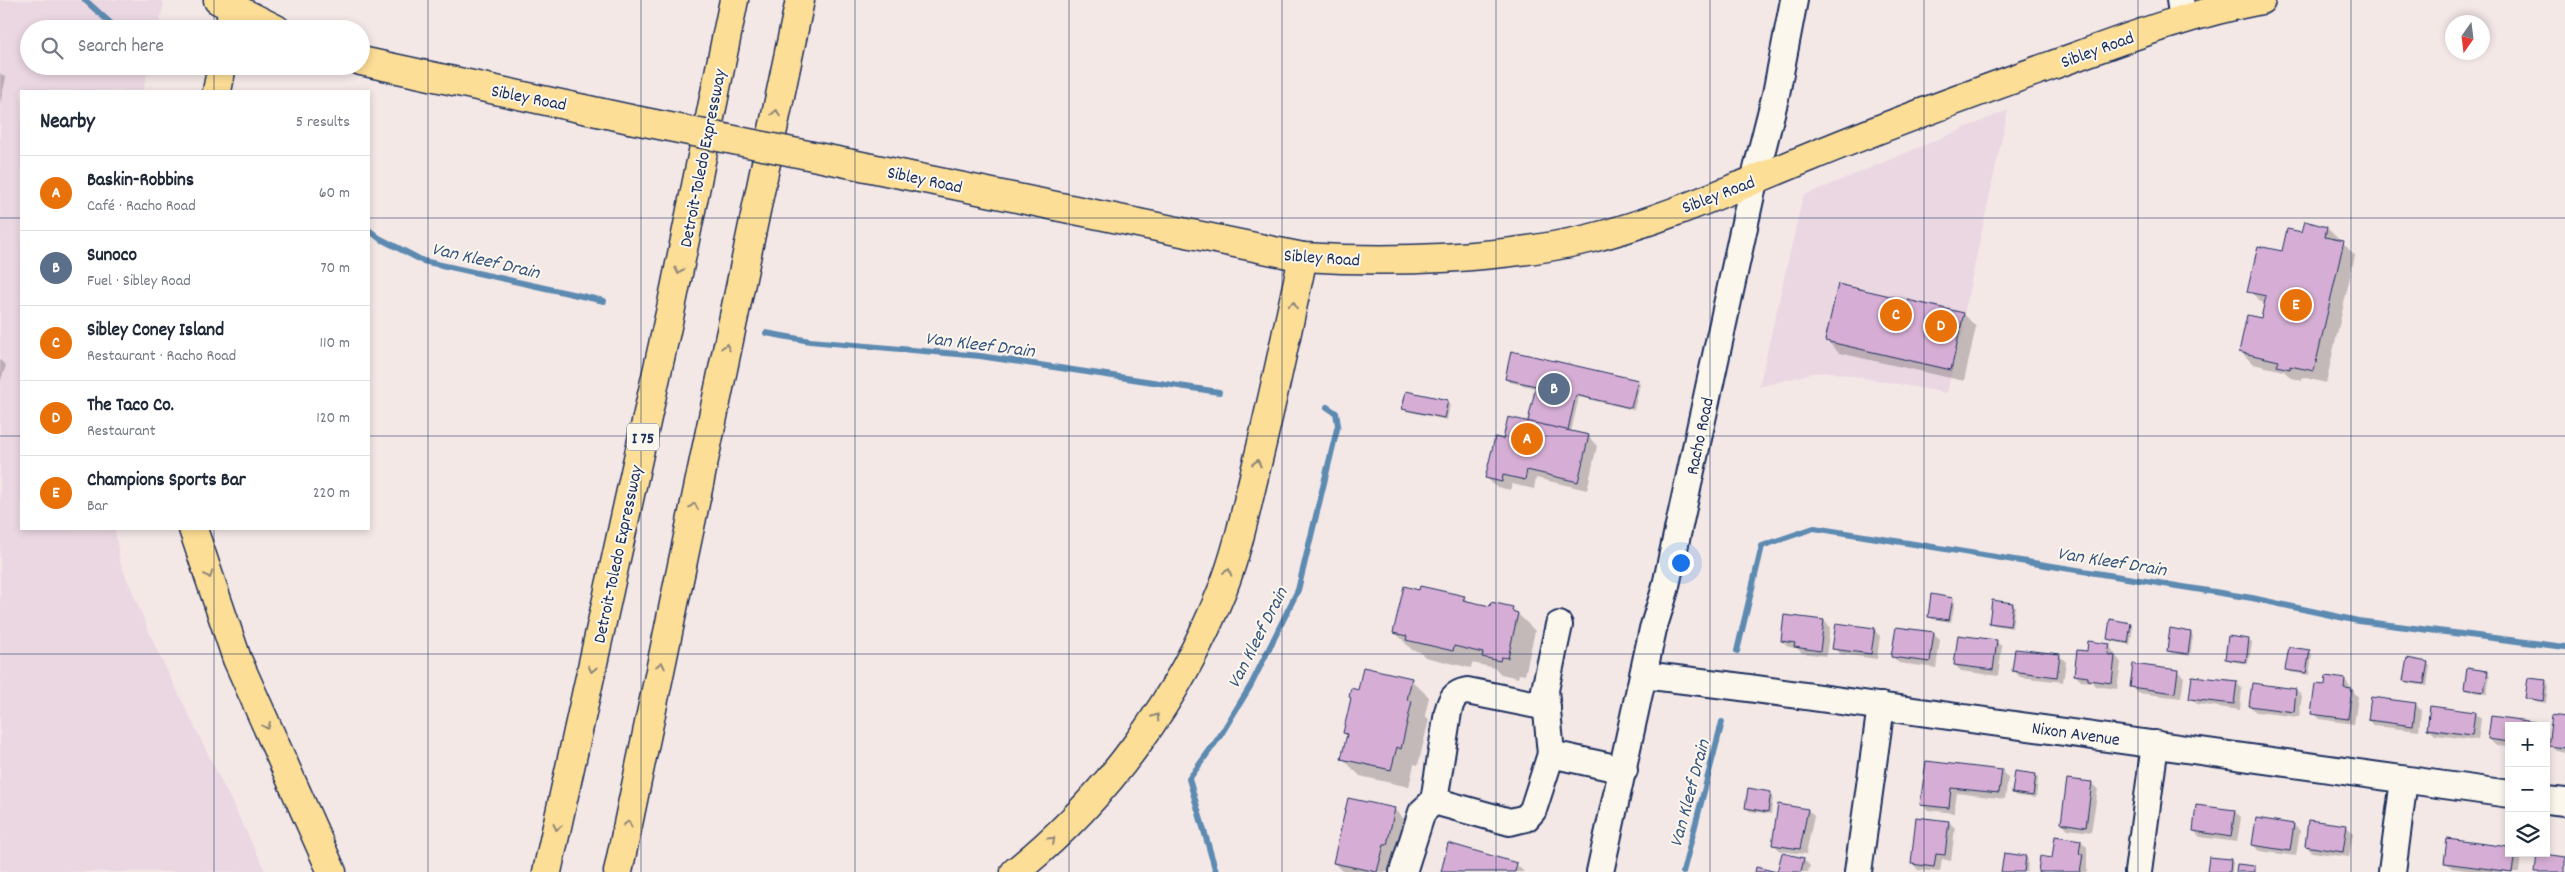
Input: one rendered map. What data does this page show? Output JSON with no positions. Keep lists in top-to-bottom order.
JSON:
{
  "streets": {
    "main road": ["Sibley Road", "Detroit-Toledo Expressway", "I 75"],
    "street": ["Racho Road", "Nixon Avenue"]
  },
  "crossings": [
    ["Sibley Road", "Racho Road"],
    ["Racho Road", "Nixon Avenue"]
  ],
  "water": ["Van Kleef Drain"],
  "north": "bottom",
  "page": {
    "search": "Search here",
    "heading": ["Nearby", "5 results"],
    "list": [
      {
        "mark": "A",
        "name": "Baskin-Robbins",
        "note": "Café · Racho Road",
        "value": "60 m"
      },
      {
        "mark": "B",
        "name": "Sunoco",
        "note": "Fuel · Sibley Road",
        "value": "70 m"
      },
      {
        "mark": "C",
        "name": "Sibley Coney Island",
        "note": "Restaurant · Racho Road",
        "value": "110 m"
      },
      {
        "mark": "D",
        "name": "The Taco Co.",
        "note": "Restaurant",
        "value": "120 m"
      },
      {
        "mark": "E",
        "name": "Champions Sports Bar",
        "note": "Bar",
        "value": "220 m"
      }
    ],
    "pins": [
      "E",
      "C",
      "D",
      "B",
      "A"
    ],
    "map_buttons": ["+", "−"]
  }
}
